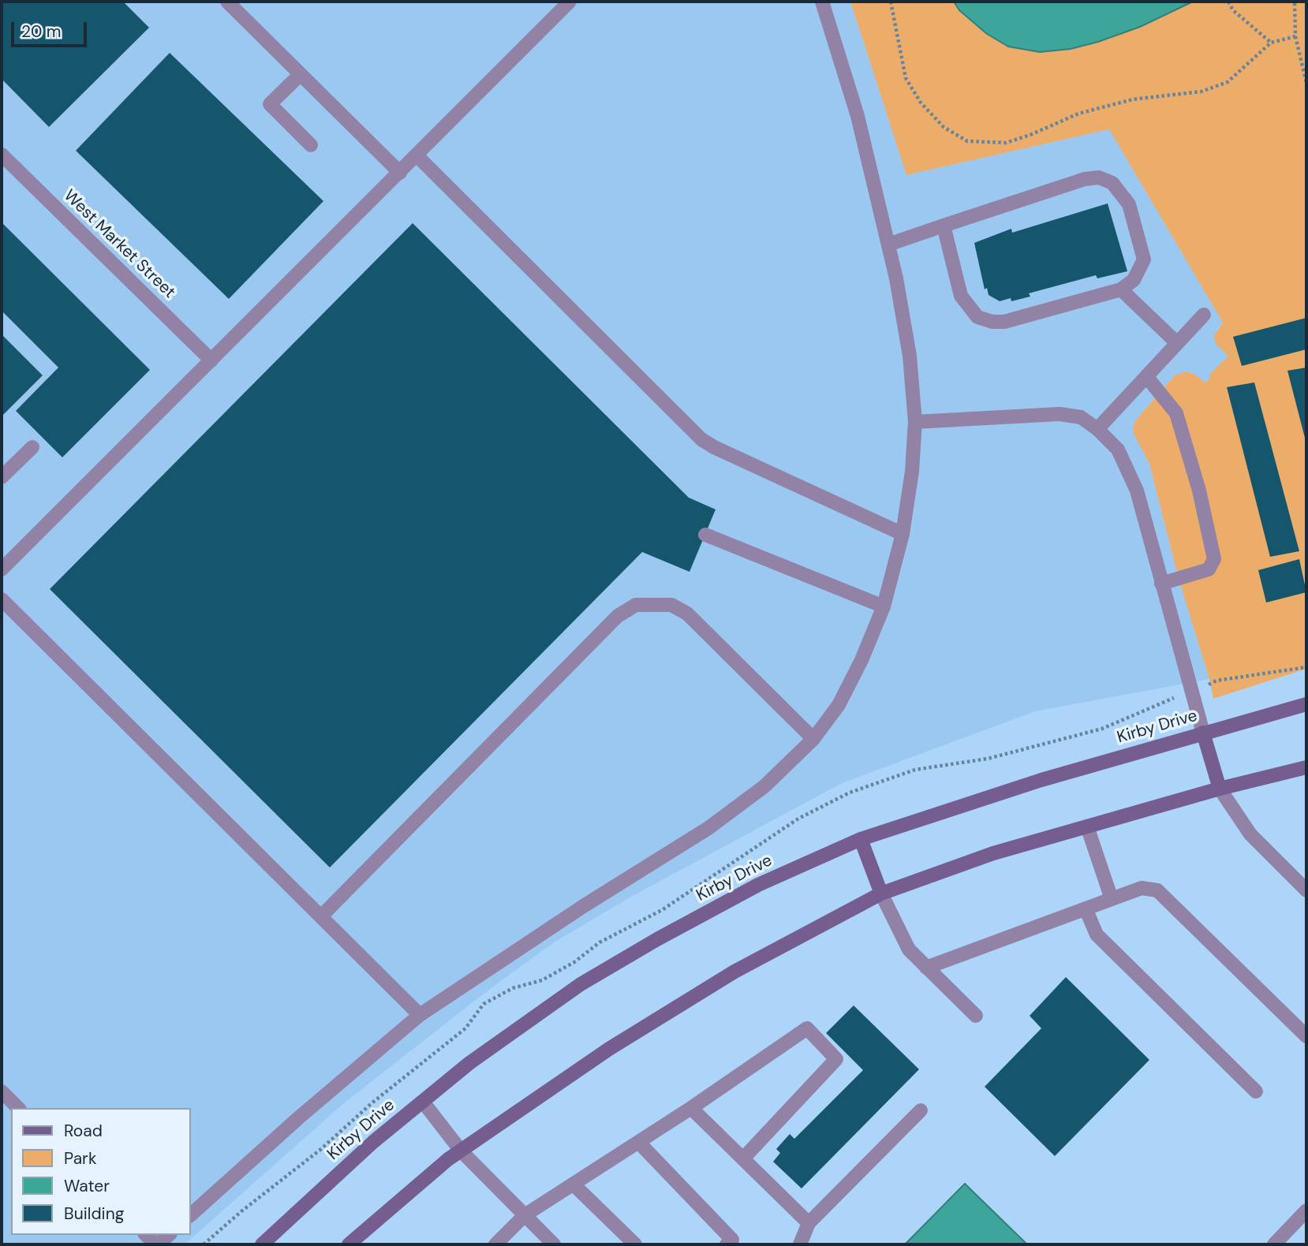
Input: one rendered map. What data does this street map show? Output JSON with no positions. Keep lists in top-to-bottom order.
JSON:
{
  "streets": {
    "main road": ["Kirby Drive"],
    "street": ["West Market Street"]
  },
  "legend": [
    "Road",
    "Park",
    "Water",
    "Building"
  ],
  "scale_bar": "20 m"
}
